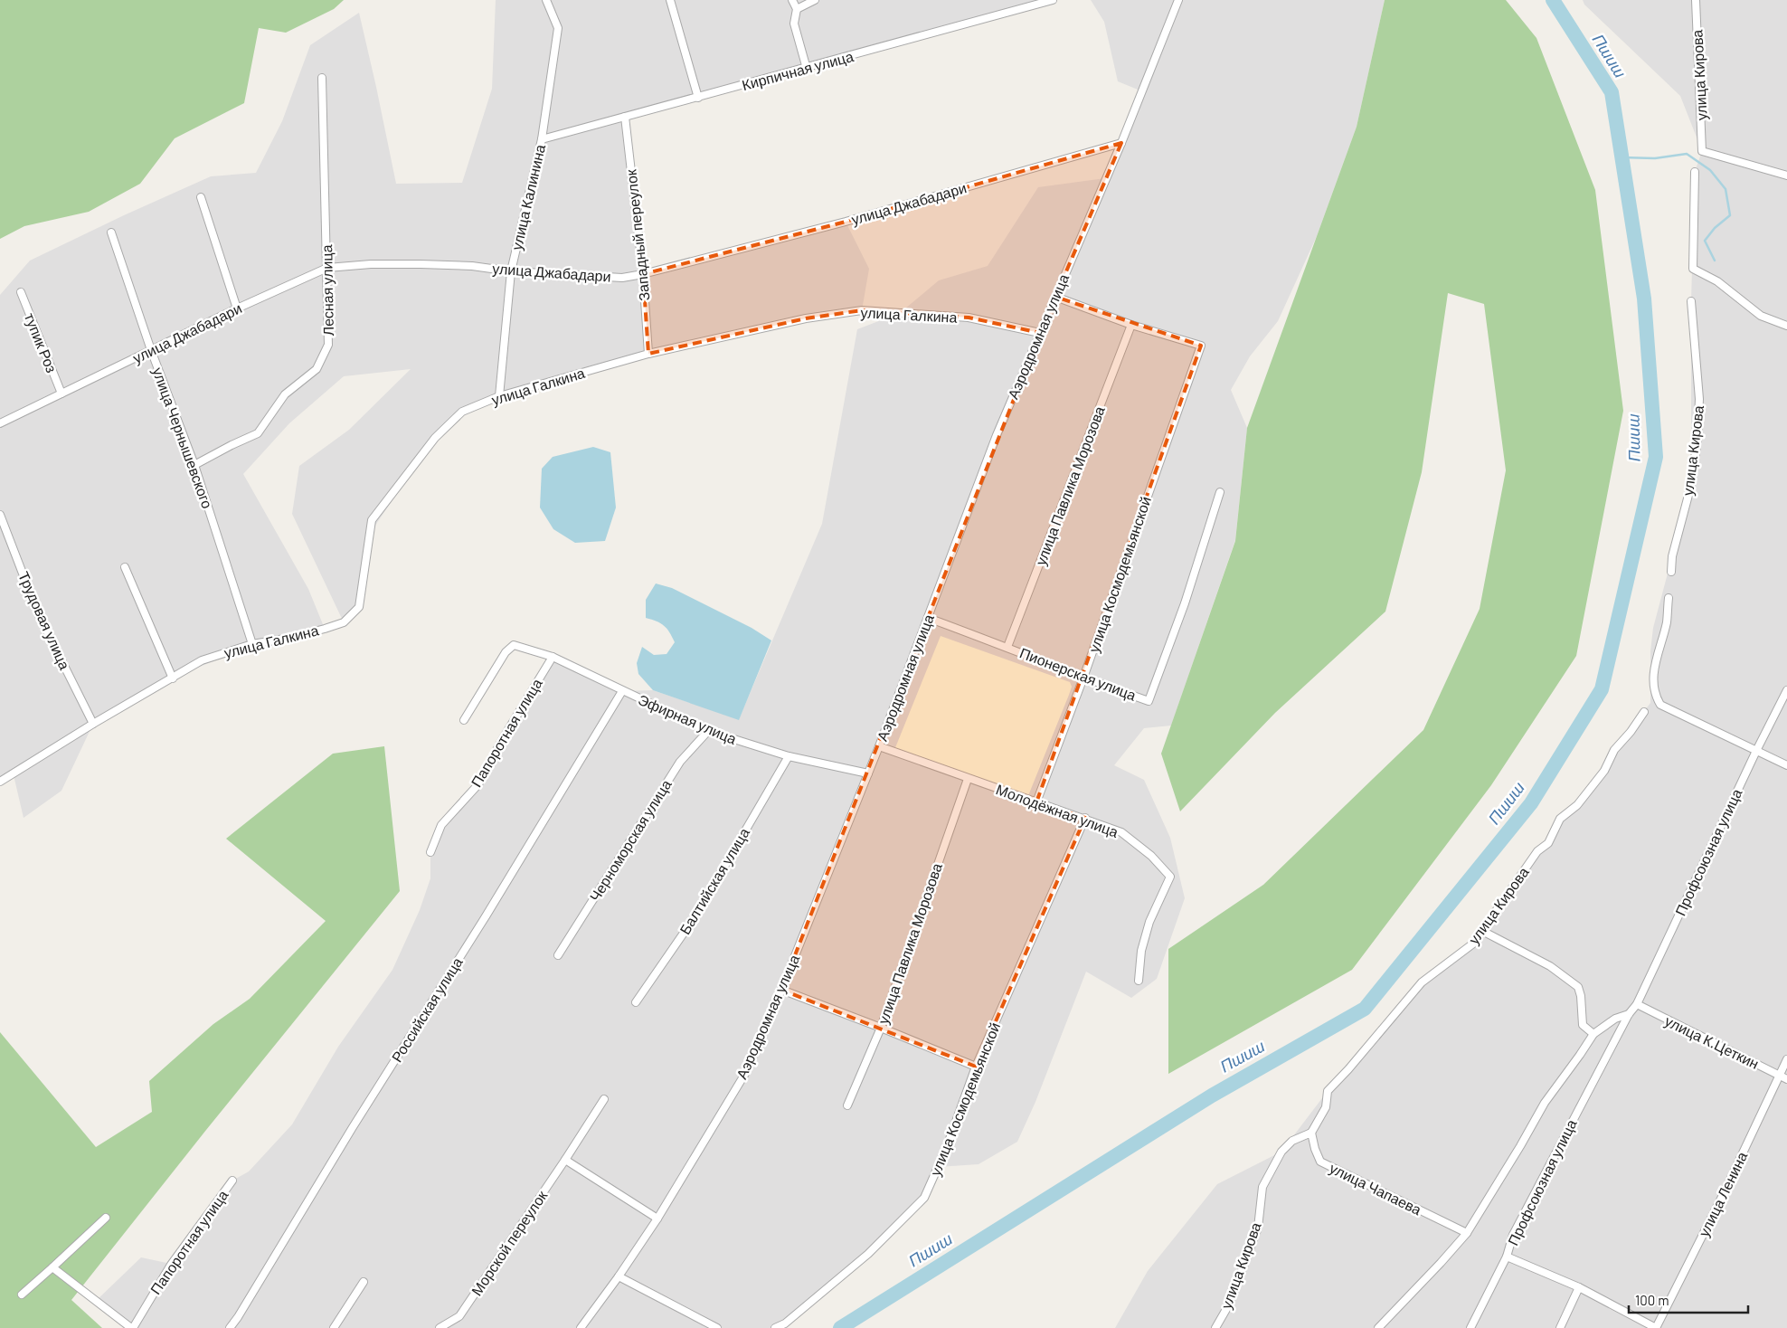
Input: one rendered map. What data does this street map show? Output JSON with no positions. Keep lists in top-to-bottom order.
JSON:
{
  "streets": {
    "street": [
      "Кирпичная улица",
      "улица Кирова",
      "улица Калинина",
      "улица Джабадари",
      "Западный переулок",
      "Лесная улица",
      "улица Галкина",
      "Аэродромная улица",
      "тупик Роз",
      "улица Чернышевского",
      "улица Павлика Морозова",
      "улица Космодемьянской",
      "Трудовая улица",
      "Пионерская улица",
      "Эфирная улица",
      "Папоротная улица",
      "Молодёжная улица",
      "Черноморская улица",
      "Профсоюзная улица",
      "Балтийская улица",
      "Российская улица",
      "улица К.Цеткин",
      "улица Чапаева",
      "улица Ленина",
      "Морской переулок"
    ]
  },
  "crossings": [
    ["Кирпичная улица", "улица Калинина"],
    ["Кирпичная улица", "Западный переулок"],
    ["улица Кирова", "улица Чапаева"],
    ["улица Калинина", "улица Джабадари"],
    ["улица Калинина", "улица Галкина"],
    ["улица Джабадари", "Западный переулок"],
    ["улица Джабадари", "Лесная улица"],
    ["улица Джабадари", "Аэродромная улица"],
    ["улица Джабадари", "тупик Роз"],
    ["улица Джабадари", "улица Чернышевского"],
    ["Западный переулок", "улица Галкина"],
    ["Лесная улица", "улица Чернышевского"],
    ["улица Галкина", "Аэродромная улица"],
    ["улица Галкина", "улица Чернышевского"],
    ["улица Галкина", "Трудовая улица"],
    ["Аэродромная улица", "Пионерская улица"],
    ["Аэродромная улица", "Эфирная улица"],
    ["Аэродромная улица", "Молодёжная улица"],
    ["улица Павлика Морозова", "улица Космодемьянской"],
    ["улица Павлика Морозова", "Пионерская улица"],
    ["улица Павлика Морозова", "Молодёжная улица"],
    ["улица Космодемьянской", "Пионерская улица"],
    ["улица Космодемьянской", "Молодёжная улица"],
    ["Эфирная улица", "Папоротная улица"],
    ["Эфирная улица", "Черноморская улица"],
    ["Эфирная улица", "Балтийская улица"],
    ["Эфирная улица", "Российская улица"],
    ["Профсоюзная улица", "улица К.Цеткин"],
    ["Профсоюзная улица", "улица Чапаева"],
    ["улица К.Цеткин", "улица Ленина"]
  ],
  "water": ["Пшиш"],
  "scale_bar": "100 m"
}
